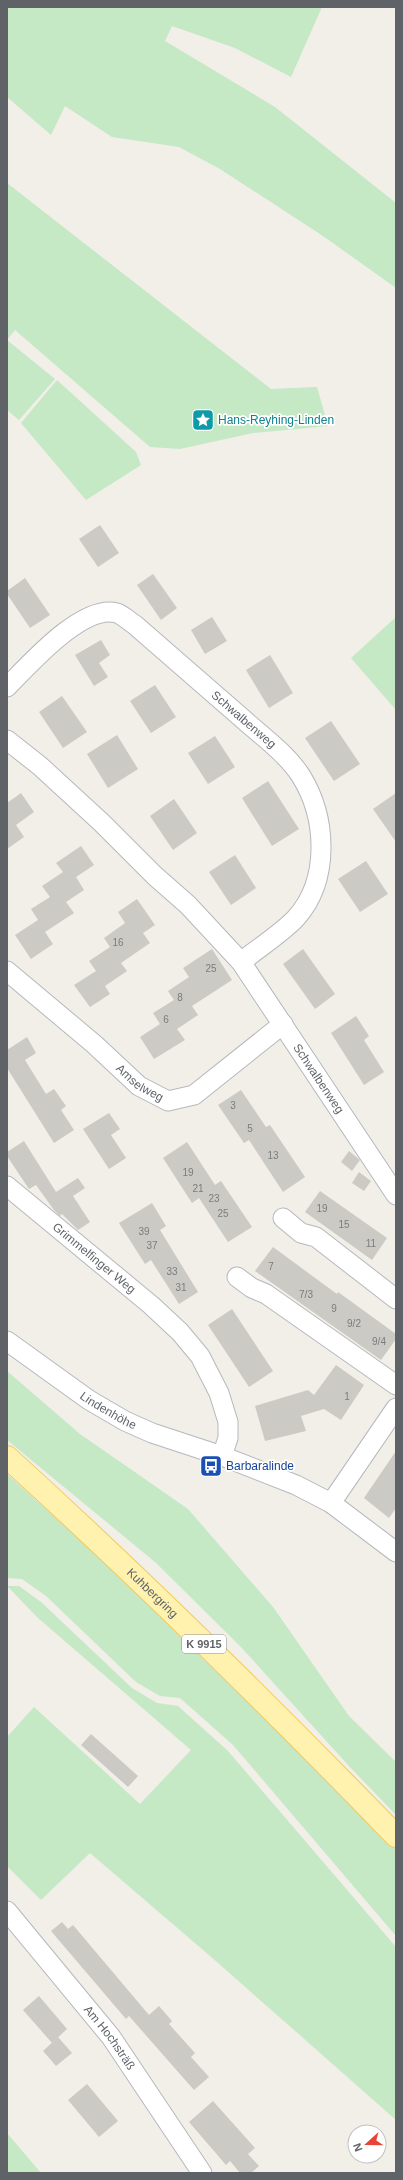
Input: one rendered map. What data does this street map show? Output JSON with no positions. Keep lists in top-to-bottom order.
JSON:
{
  "streets": {
    "main road": ["Kuhbergring", "K 9915"],
    "street": [
      "Schwalbenweg",
      "Amselweg",
      "Grimmelfinger Weg",
      "Lindenhöhe",
      "Am Hochsträß"
    ]
  },
  "crossings": [
    ["Schwalbenweg", "Amselweg"],
    ["Grimmelfinger Weg", "Lindenhöhe"]
  ],
  "places": {
    "place": ["Hans-Reyhing-Linden"],
    "bus stop": ["Barbaralinde"]
  },
  "house_numbers": [
    "16",
    "25",
    "8",
    "6",
    "3",
    "5",
    "13",
    "19",
    "21",
    "23",
    "19",
    "25",
    "15",
    "39",
    "11",
    "37",
    "7",
    "33",
    "31",
    "7/3",
    "9",
    "9/2",
    "9/4",
    "1"
  ],
  "north": "left"
}
